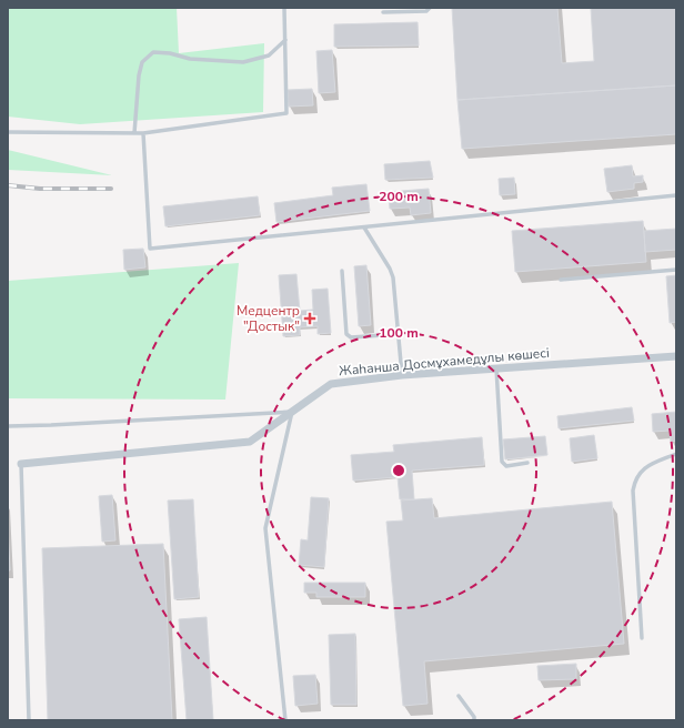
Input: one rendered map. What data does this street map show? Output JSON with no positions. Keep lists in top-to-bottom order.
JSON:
{
  "streets": {
    "street": ["Жаһанша Досмұхамедұлы көшесі"]
  },
  "places": {
    "health": ["Медцентр \"Достык\""]
  },
  "rings": ["200 m", "100 m"]
}
